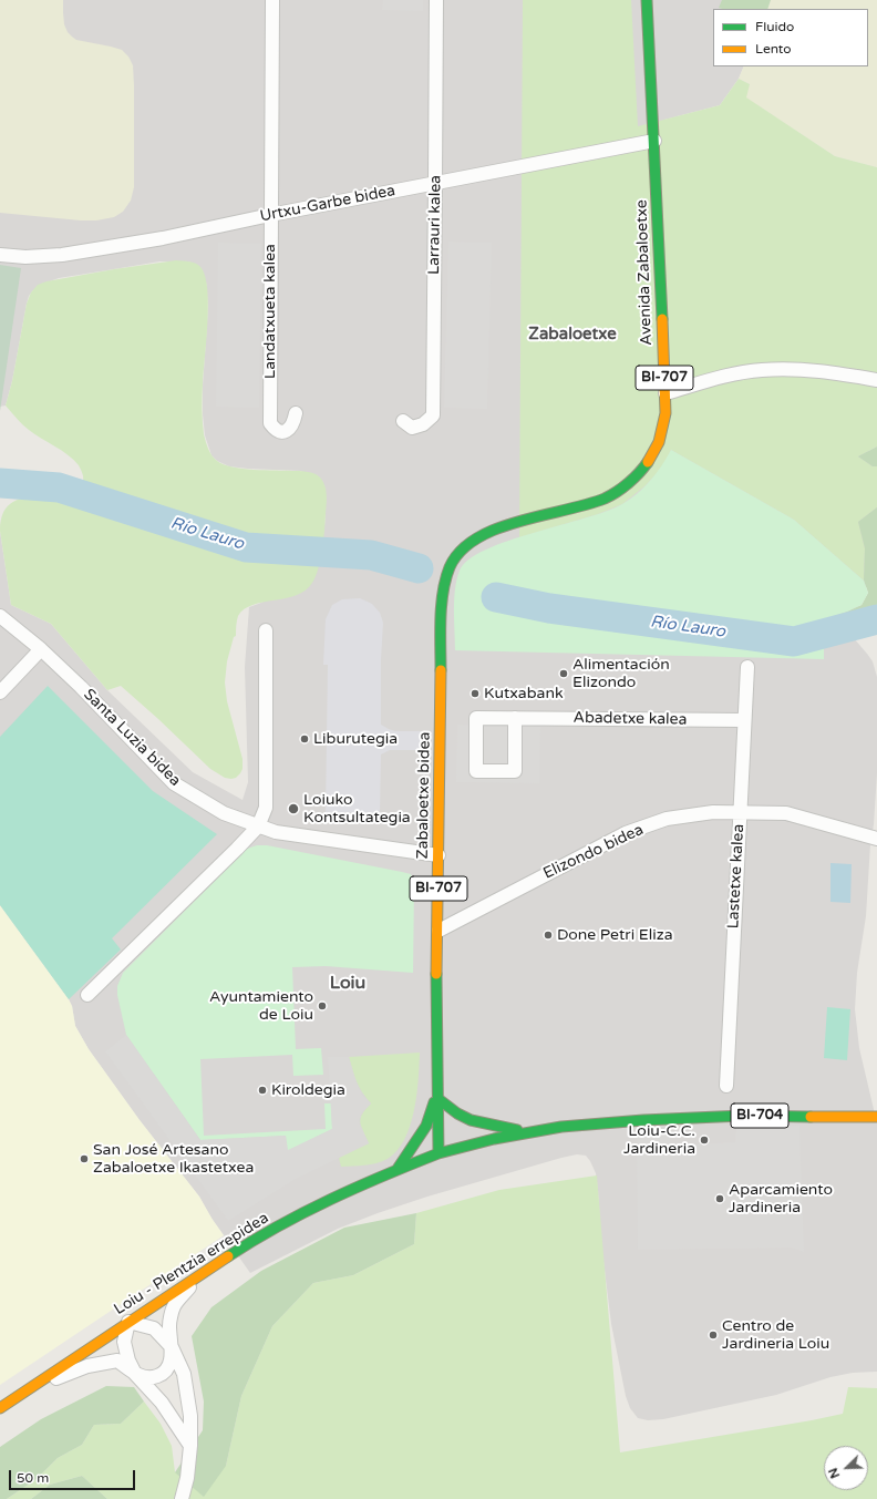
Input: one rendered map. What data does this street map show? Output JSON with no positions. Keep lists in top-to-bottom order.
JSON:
{
  "streets": {
    "main road": [
      "Avenida Zabaloetxe",
      "BI-707",
      "Zabaloetxe bidea",
      "BI-704",
      "Loiu - Plentzia errepidea"
    ],
    "street": [
      "Urtxu-Garbe bidea",
      "Larrauri kalea",
      "Landatxueta kalea",
      "Abadetxe kalea",
      "Santa Luzia bidea",
      "Elizondo bidea",
      "Lastetxe kalea"
    ]
  },
  "crossings": [
    ["Urtxu-Garbe bidea", "Larrauri kalea"],
    ["Urtxu-Garbe bidea", "Avenida Zabaloetxe"],
    ["Urtxu-Garbe bidea", "Landatxueta kalea"],
    ["Avenida Zabaloetxe", "Zabaloetxe bidea"],
    ["Abadetxe kalea", "Lastetxe kalea"],
    ["Santa Luzia bidea", "Zabaloetxe bidea"],
    ["Zabaloetxe bidea", "Elizondo bidea"],
    ["Zabaloetxe bidea", "Loiu - Plentzia errepidea"],
    ["Elizondo bidea", "Lastetxe kalea"]
  ],
  "districts": ["Zabaloetxe", "Loiu"],
  "water": ["Río Lauro"],
  "places": [
    "Alimentación Elizondo",
    "Kutxabank",
    "Liburutegia",
    "Loiuko Kontsultategia",
    "Done Petri Eliza",
    "Ayuntamiento de Loiu",
    "Kiroldegia",
    "Loiu-C.C. Jardineria",
    "San José Artesano Zabaloetxe Ikastetxea",
    "Aparcamiento Jardineria",
    "Centro de Jardineria Loiu"
  ],
  "legend": ["Fluido", "Lento"],
  "scale_bar": "50 m",
  "north": "bottom left"
}
